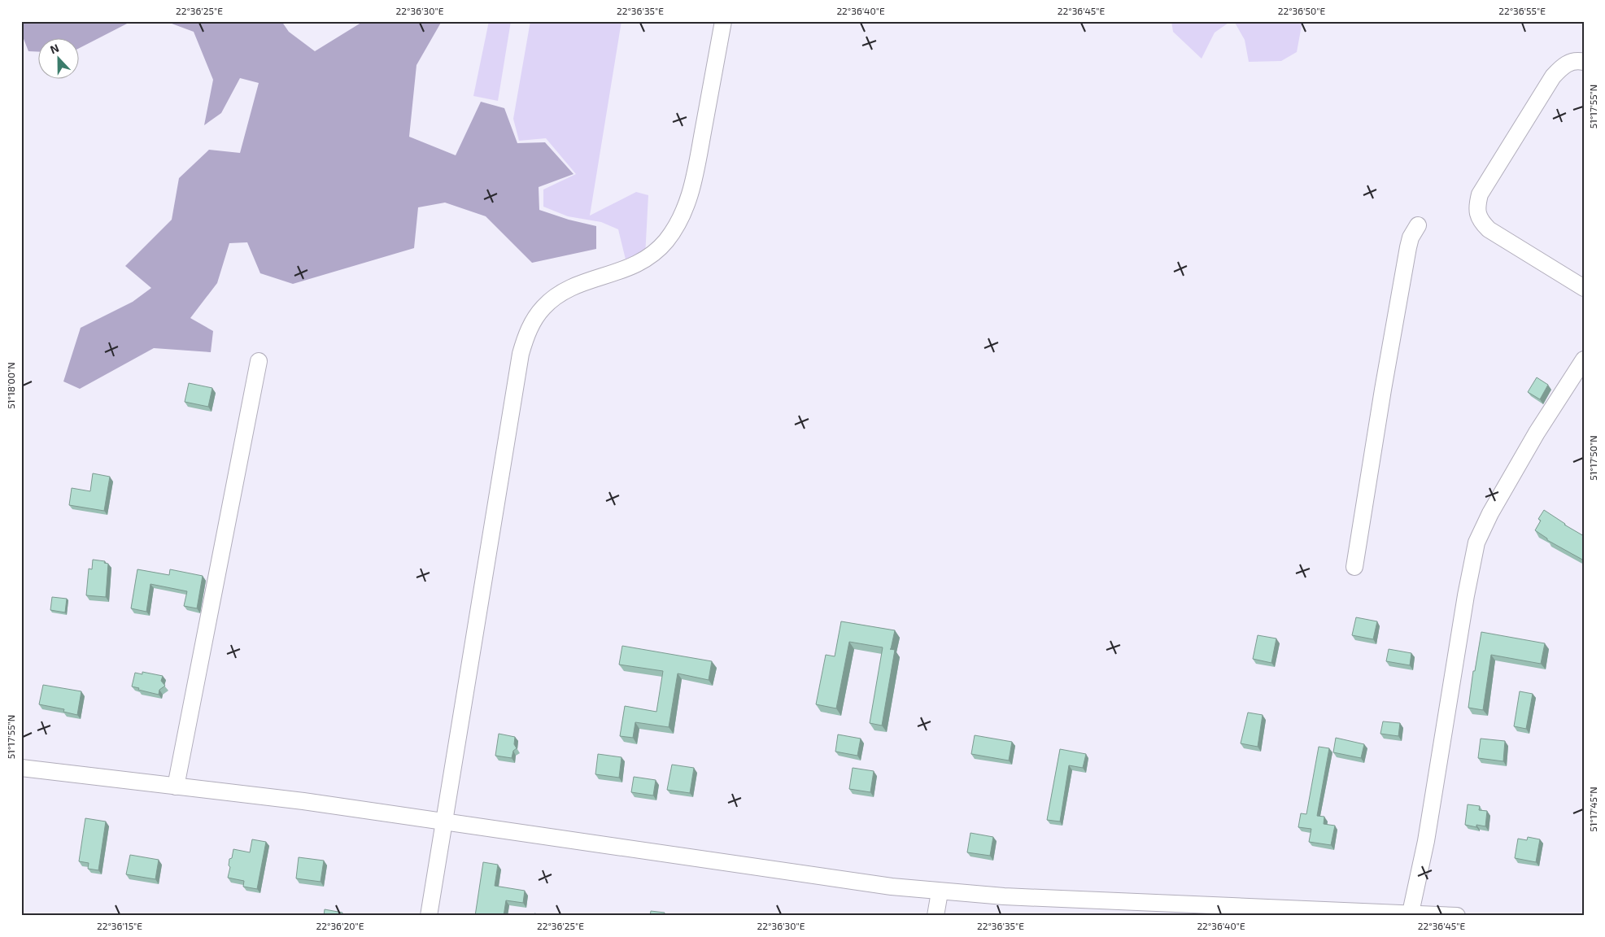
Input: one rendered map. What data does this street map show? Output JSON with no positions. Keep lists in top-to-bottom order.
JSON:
{
  "north": "top",
  "coordinates": [
    "22°36'25\"E",
    "22°36'30\"E",
    "22°36'35\"E",
    "22°36'40\"E",
    "22°36'45\"E",
    "22°36'50\"E",
    "22°36'55\"E",
    "51°17'55\"N",
    "51°18'00\"N",
    "51°17'50\"N",
    "51°17'45\"N",
    "22°36'15\"E",
    "22°36'20\"E"
  ]
}
